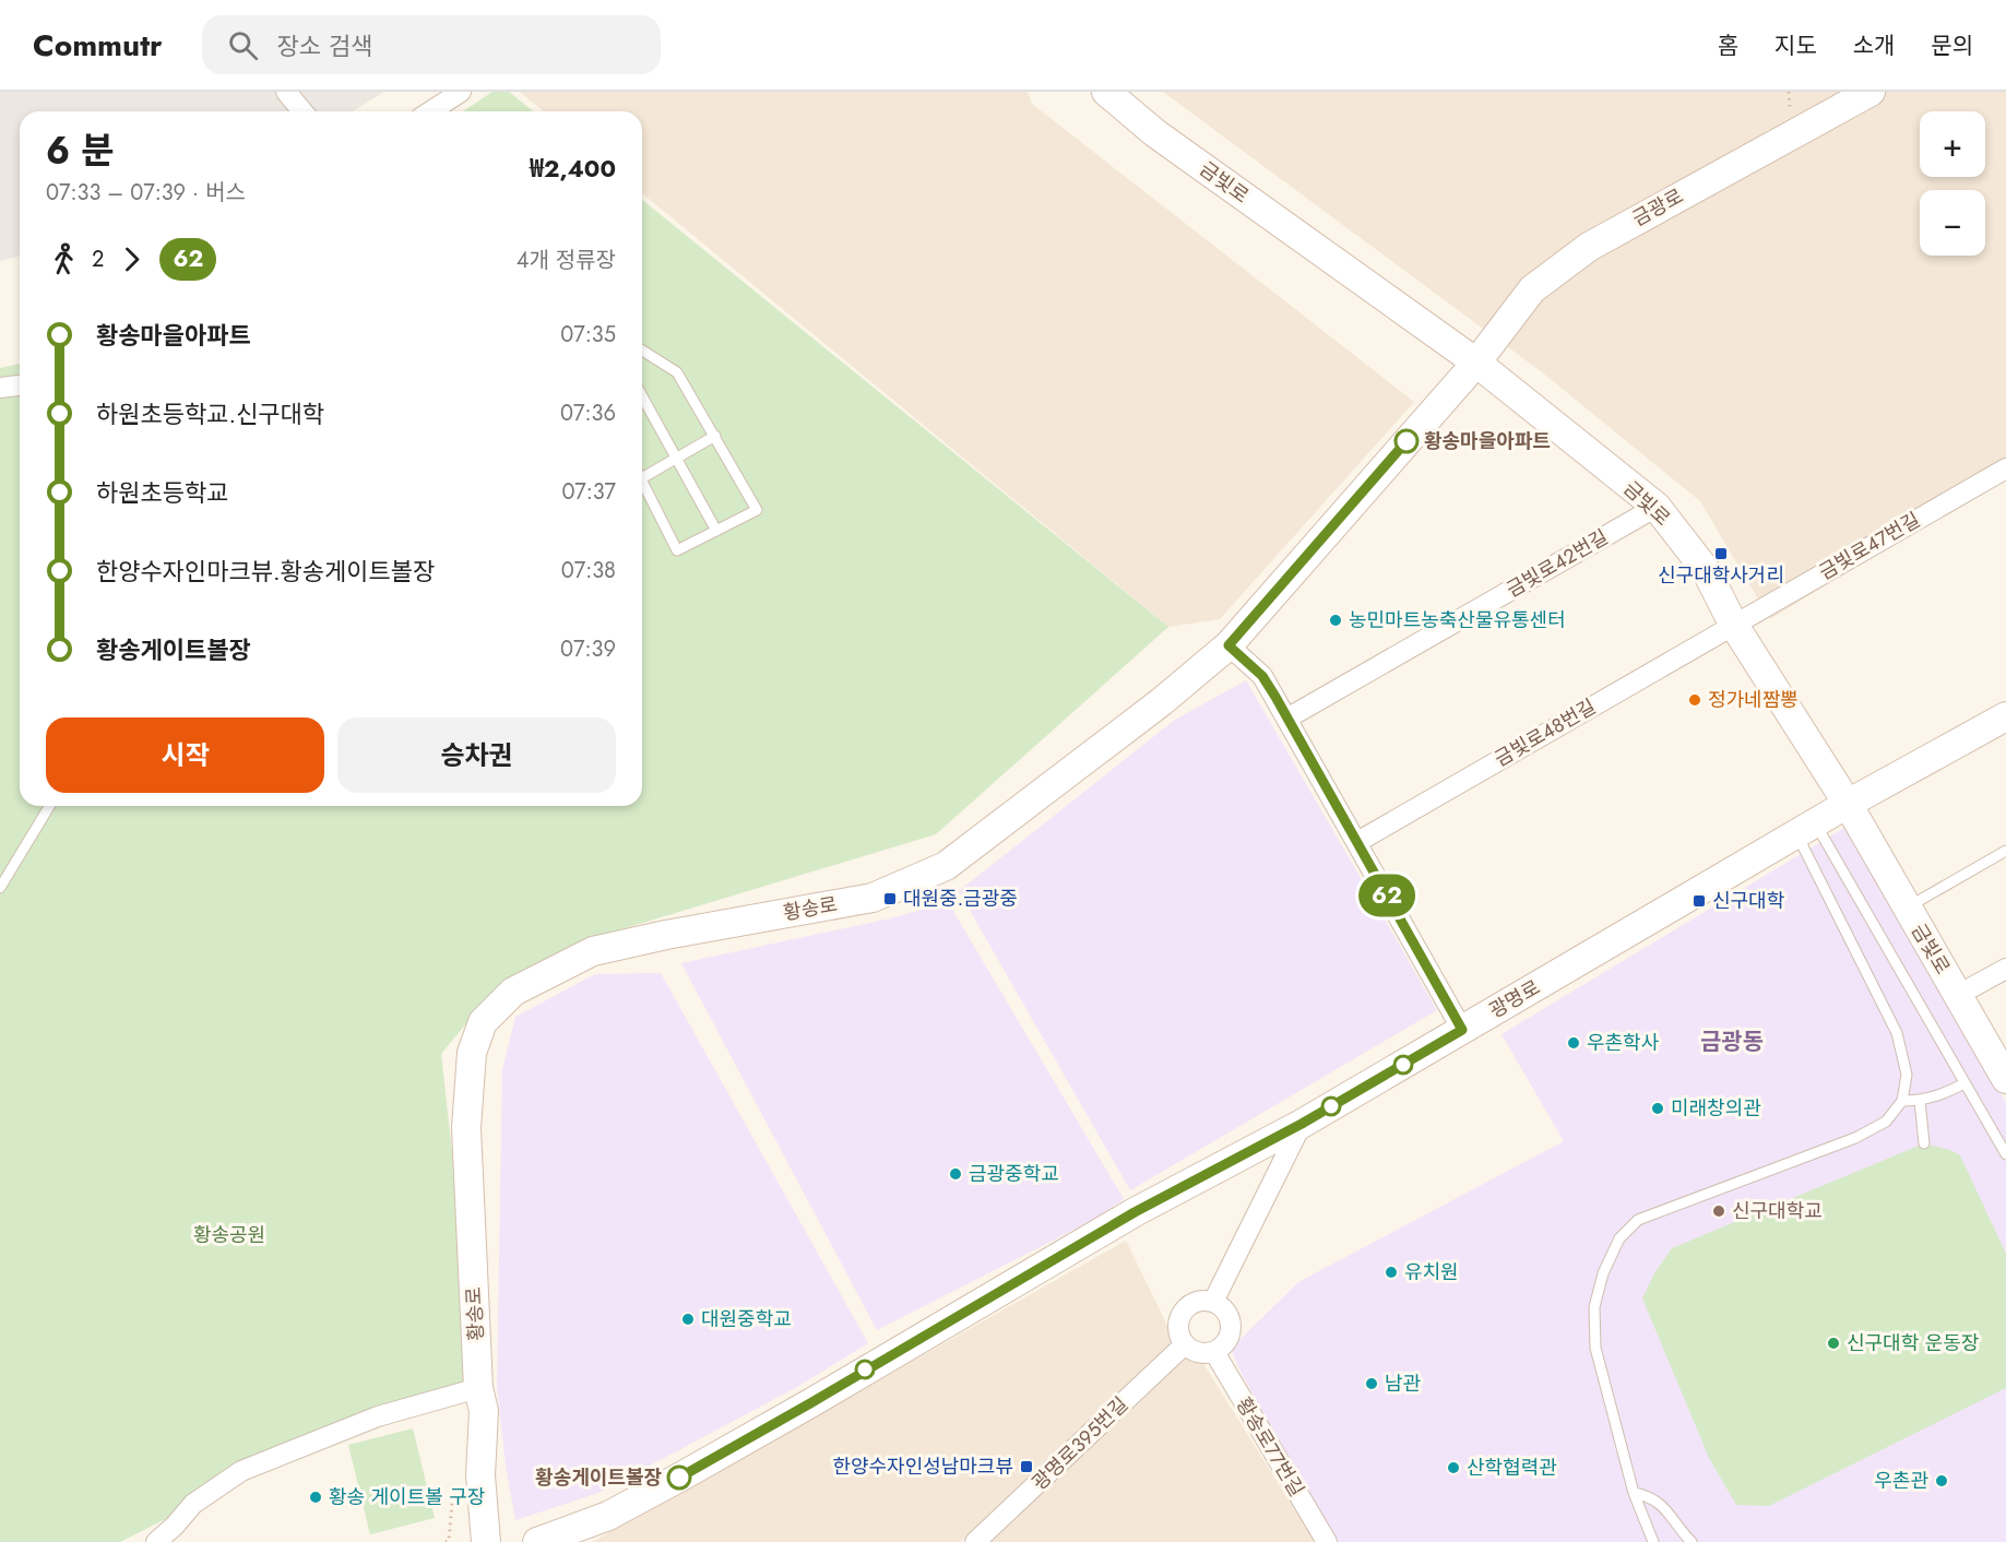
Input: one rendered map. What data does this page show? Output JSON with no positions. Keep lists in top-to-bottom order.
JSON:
{
  "streets": {
    "street": [
      "금빛로",
      "금광로",
      "금빛로47번길",
      "금빛로42번길",
      "금빛로48번길",
      "황송로",
      "광명로",
      "광명로395번길",
      "황송로77번길"
    ]
  },
  "crossings": [
    ["금빛로", "금광로"],
    ["금빛로", "금빛로47번길"],
    ["금빛로", "금빛로42번길"],
    ["금빛로", "금빛로48번길"],
    ["금빛로", "황송로"],
    ["금빛로", "광명로"],
    ["금광로", "황송로"],
    ["금빛로47번길", "금빛로48번길"],
    ["광명로395번길", "황송로77번길"]
  ],
  "districts": ["금광동"],
  "parks": ["황송공원"],
  "places": {
    "other": [
      "황송마을아파트",
      "농민마트농축산물유통센터",
      "정가네짬뽕",
      "우촌학사",
      "미래창의관",
      "금광중학교",
      "신구대학교",
      "유치원",
      "대원중학교",
      "신구대학 운동장",
      "남관",
      "산학협력관",
      "황송게이트볼장",
      "우촌관",
      "황송 게이트볼 구장"
    ],
    "transit": [
      "신구대학사거리",
      "대원중.금광중",
      "신구대학",
      "한양수자인성남마크뷰"
    ]
  },
  "lines": ["bus line 62"],
  "page": {
    "header": "Commutr",
    "search": "장소 검색",
    "nav": [
      "홈",
      "지도",
      "소개",
      "문의"
    ],
    "on_map": "62",
    "map_buttons": ["+", "−"],
    "heading": ["6 분", "07:33 – 07:39 · 버스", "₩2,400"],
    "legs": ["2", "62", "4개 정류장"],
    "list": [
      {
        "name": "황송마을아파트",
        "value": "07:35"
      },
      {
        "name": "하원초등학교.신구대학",
        "value": "07:36"
      },
      {
        "name": "하원초등학교",
        "value": "07:37"
      },
      {
        "name": "한양수자인마크뷰.황송게이트볼장",
        "value": "07:38"
      },
      {
        "name": "황송게이트볼장",
        "value": "07:39"
      }
    ],
    "buttons": ["시작", "승차권"]
  }
}
